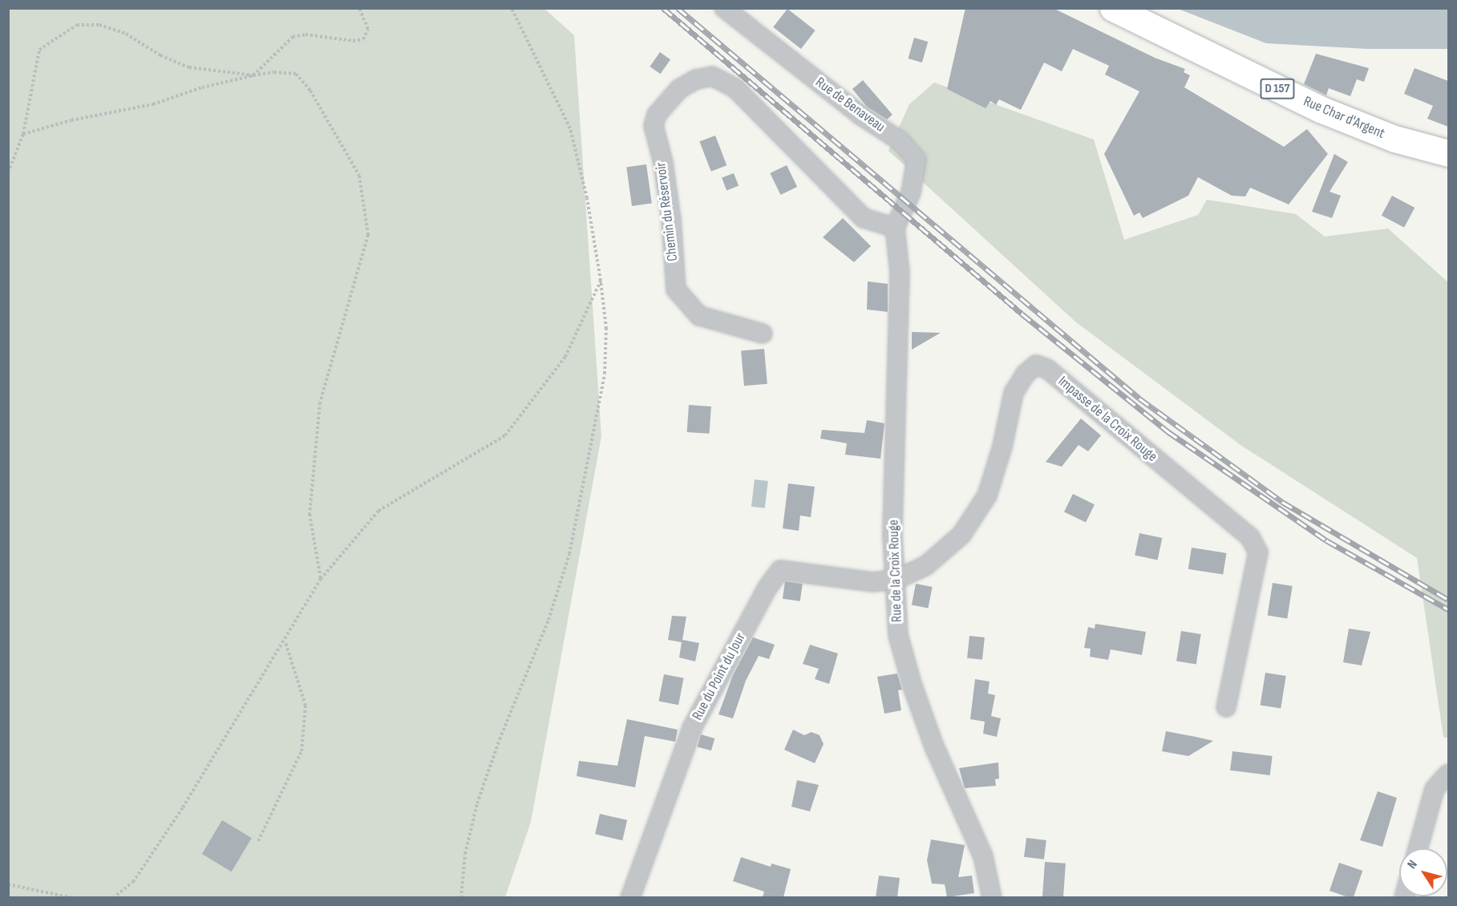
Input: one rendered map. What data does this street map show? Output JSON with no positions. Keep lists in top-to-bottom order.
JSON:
{
  "streets": {
    "main road": ["D 157", "Rue Char d'Argent"],
    "street": [
      "Rue de Benaveau",
      "Chemin du Réservoir",
      "Impasse de la Croix Rouge",
      "Rue de la Croix Rouge",
      "Rue du Point du Jour"
    ]
  },
  "crossings": [
    ["Rue de Benaveau", "Chemin du Réservoir"],
    ["Rue de Benaveau", "Rue de la Croix Rouge"],
    ["Chemin du Réservoir", "Rue de la Croix Rouge"],
    ["Impasse de la Croix Rouge", "Rue de la Croix Rouge"],
    ["Impasse de la Croix Rouge", "Rue du Point du Jour"],
    ["Rue de la Croix Rouge", "Rue du Point du Jour"]
  ],
  "north": "top left"
}
